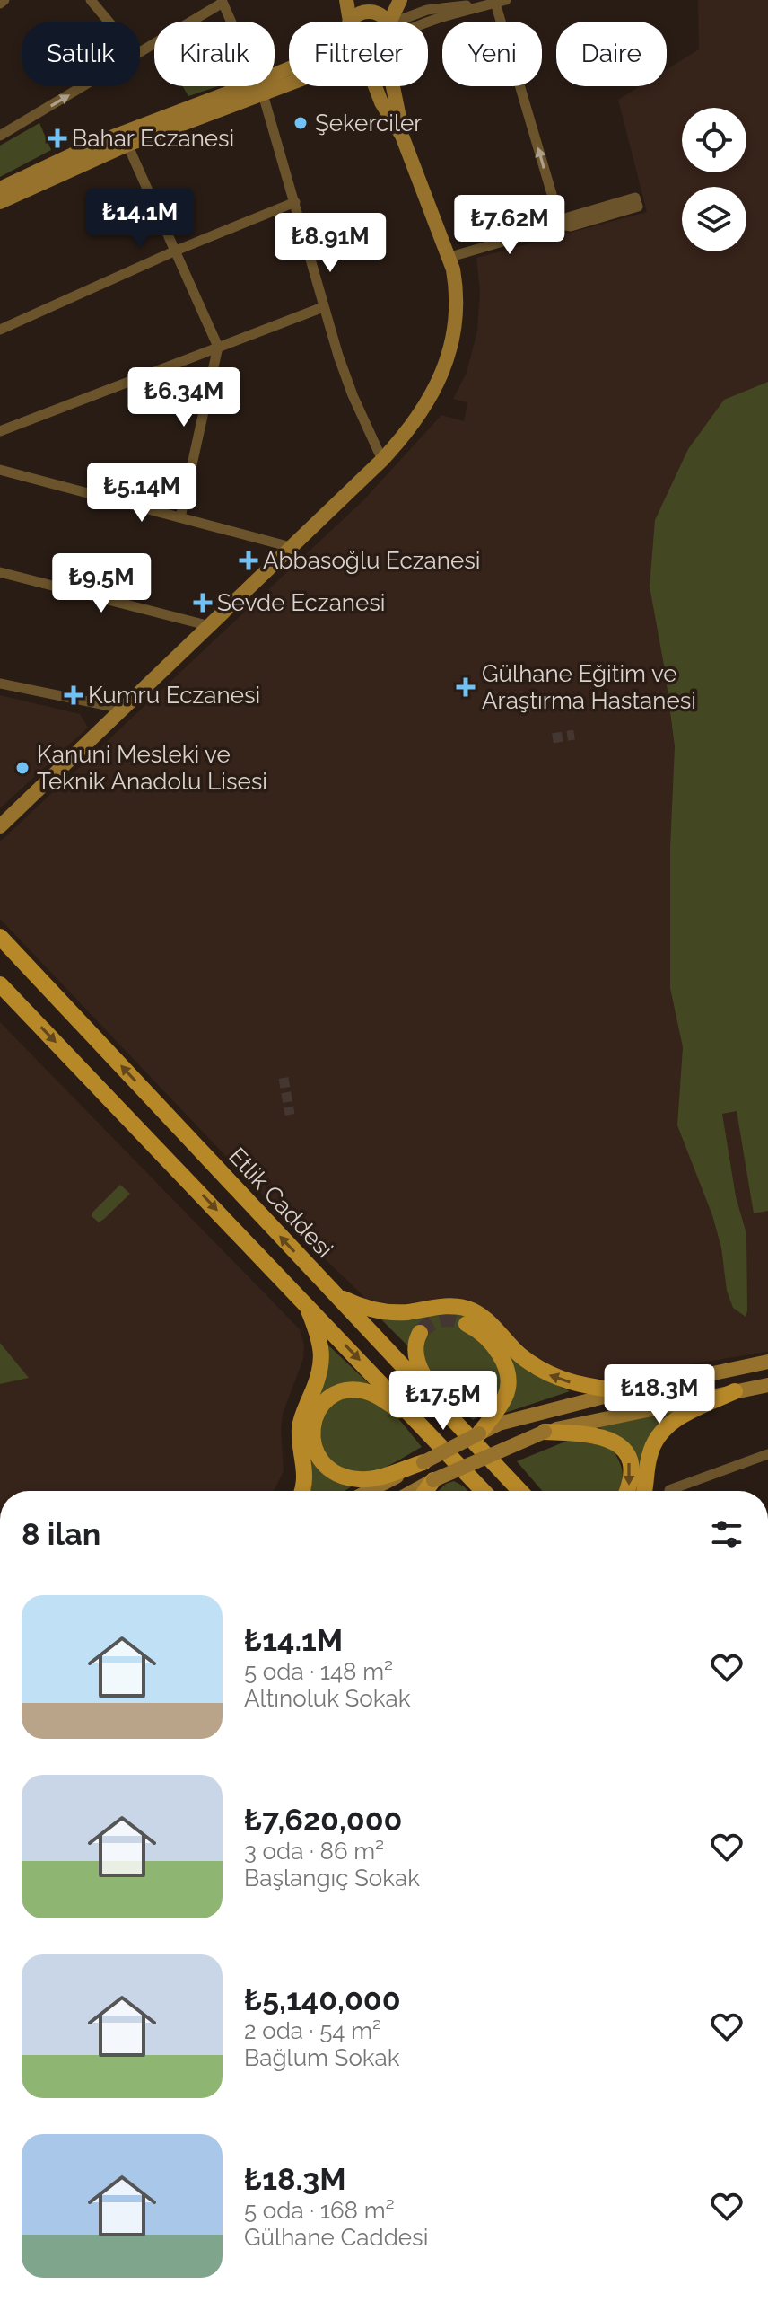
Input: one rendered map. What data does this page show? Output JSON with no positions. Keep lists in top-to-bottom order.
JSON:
{
  "streets": {
    "main road": ["Etlik Caddesi"]
  },
  "places": {
    "other": ["Şekerciler", "Kanuni Mesleki ve Teknik Anadolu Lisesi"],
    "health": [
      "Bahar Eczanesi",
      "Abbasoğlu Eczanesi",
      "Sevde Eczanesi",
      "Gülhane Eğitim ve Araştırma Hastanesi",
      "Kumru Eczanesi"
    ]
  },
  "page": {
    "chip": [
      "Satılık",
      "Kiralık",
      "Filtreler",
      "Yeni",
      "Daire"
    ],
    "price": [
      "₺14.1M",
      "₺7.62M",
      "₺8.91M",
      "₺6.34M",
      "₺5.14M",
      "₺9.5M",
      "₺18.3M",
      "₺17.5M"
    ],
    "heading": "8 ilan",
    "list": [
      {
        "name": "₺14.1M",
        "note": "5 oda · 148 m² · Altınoluk Sokak"
      },
      {
        "name": "₺7,620,000",
        "note": "3 oda · 86 m² · Başlangıç Sokak"
      },
      {
        "name": "₺5,140,000",
        "note": "2 oda · 54 m² · Bağlum Sokak"
      },
      {
        "name": "₺18.3M",
        "note": "5 oda · 168 m² · Gülhane Caddesi"
      }
    ]
  }
}
